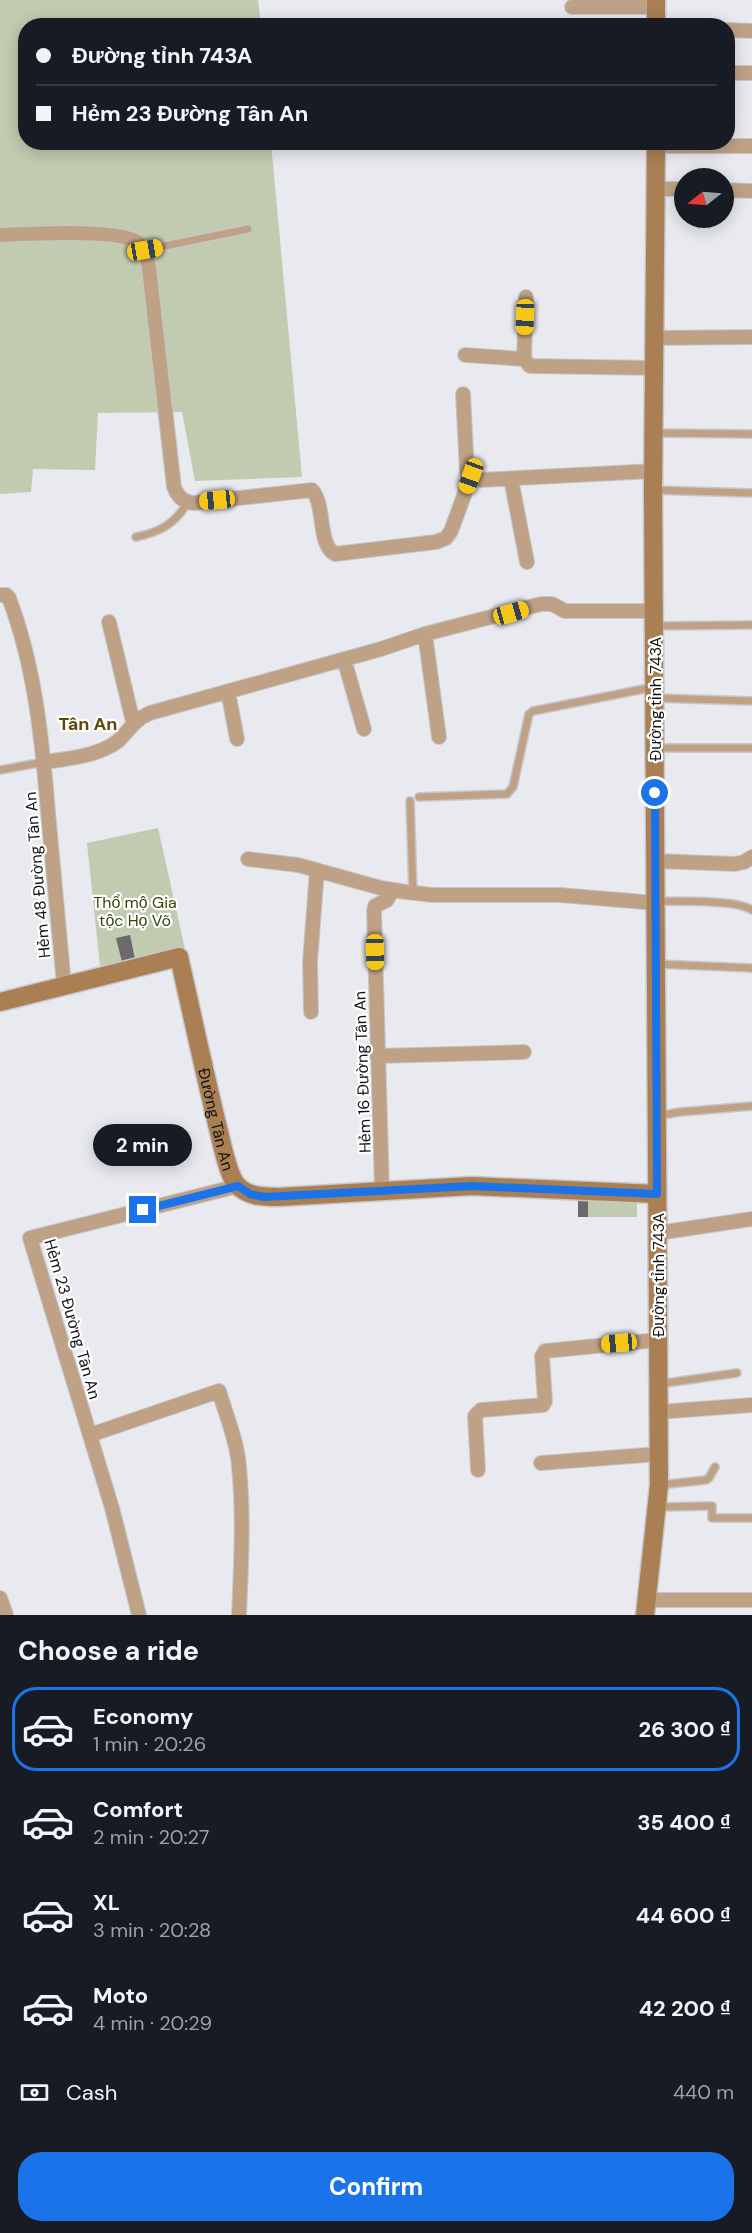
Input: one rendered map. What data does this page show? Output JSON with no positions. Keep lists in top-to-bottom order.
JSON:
{
  "streets": {
    "main road": ["Đường tỉnh 743A", "Đường Tân An"],
    "street": ["Hẻm 48 Đường Tân An", "Hẻm 16 Đường Tân An", "Hẻm 23 Đường Tân An"]
  },
  "crossings": [
    ["Đường tỉnh 743A", "Đường Tân An"],
    ["Hẻm 48 Đường Tân An", "Đường Tân An"],
    ["Hẻm 16 Đường Tân An", "Đường Tân An"],
    ["Đường Tân An", "Hẻm 23 Đường Tân An"]
  ],
  "districts": ["Tân An"],
  "parks": ["Thổ mộ Gia tộc Họ Võ"],
  "north": "left",
  "page": {
    "banner": ["Đường tỉnh 743A", "Hẻm 23 Đường Tân An"],
    "bubble": "2 min",
    "heading": "Choose a ride",
    "list": [
      {
        "name": "Economy",
        "note": "1 min · 20:26",
        "value": "26 300 ₫"
      },
      {
        "name": "Comfort",
        "note": "2 min · 20:27",
        "value": "35 400 ₫"
      },
      {
        "name": "XL",
        "note": "3 min · 20:28",
        "value": "44 600 ₫"
      },
      {
        "name": "Moto",
        "note": "4 min · 20:29",
        "value": "42 200 ₫"
      }
    ],
    "pay": ["Cash", "440 m"],
    "buttons": "Confirm"
  }
}
